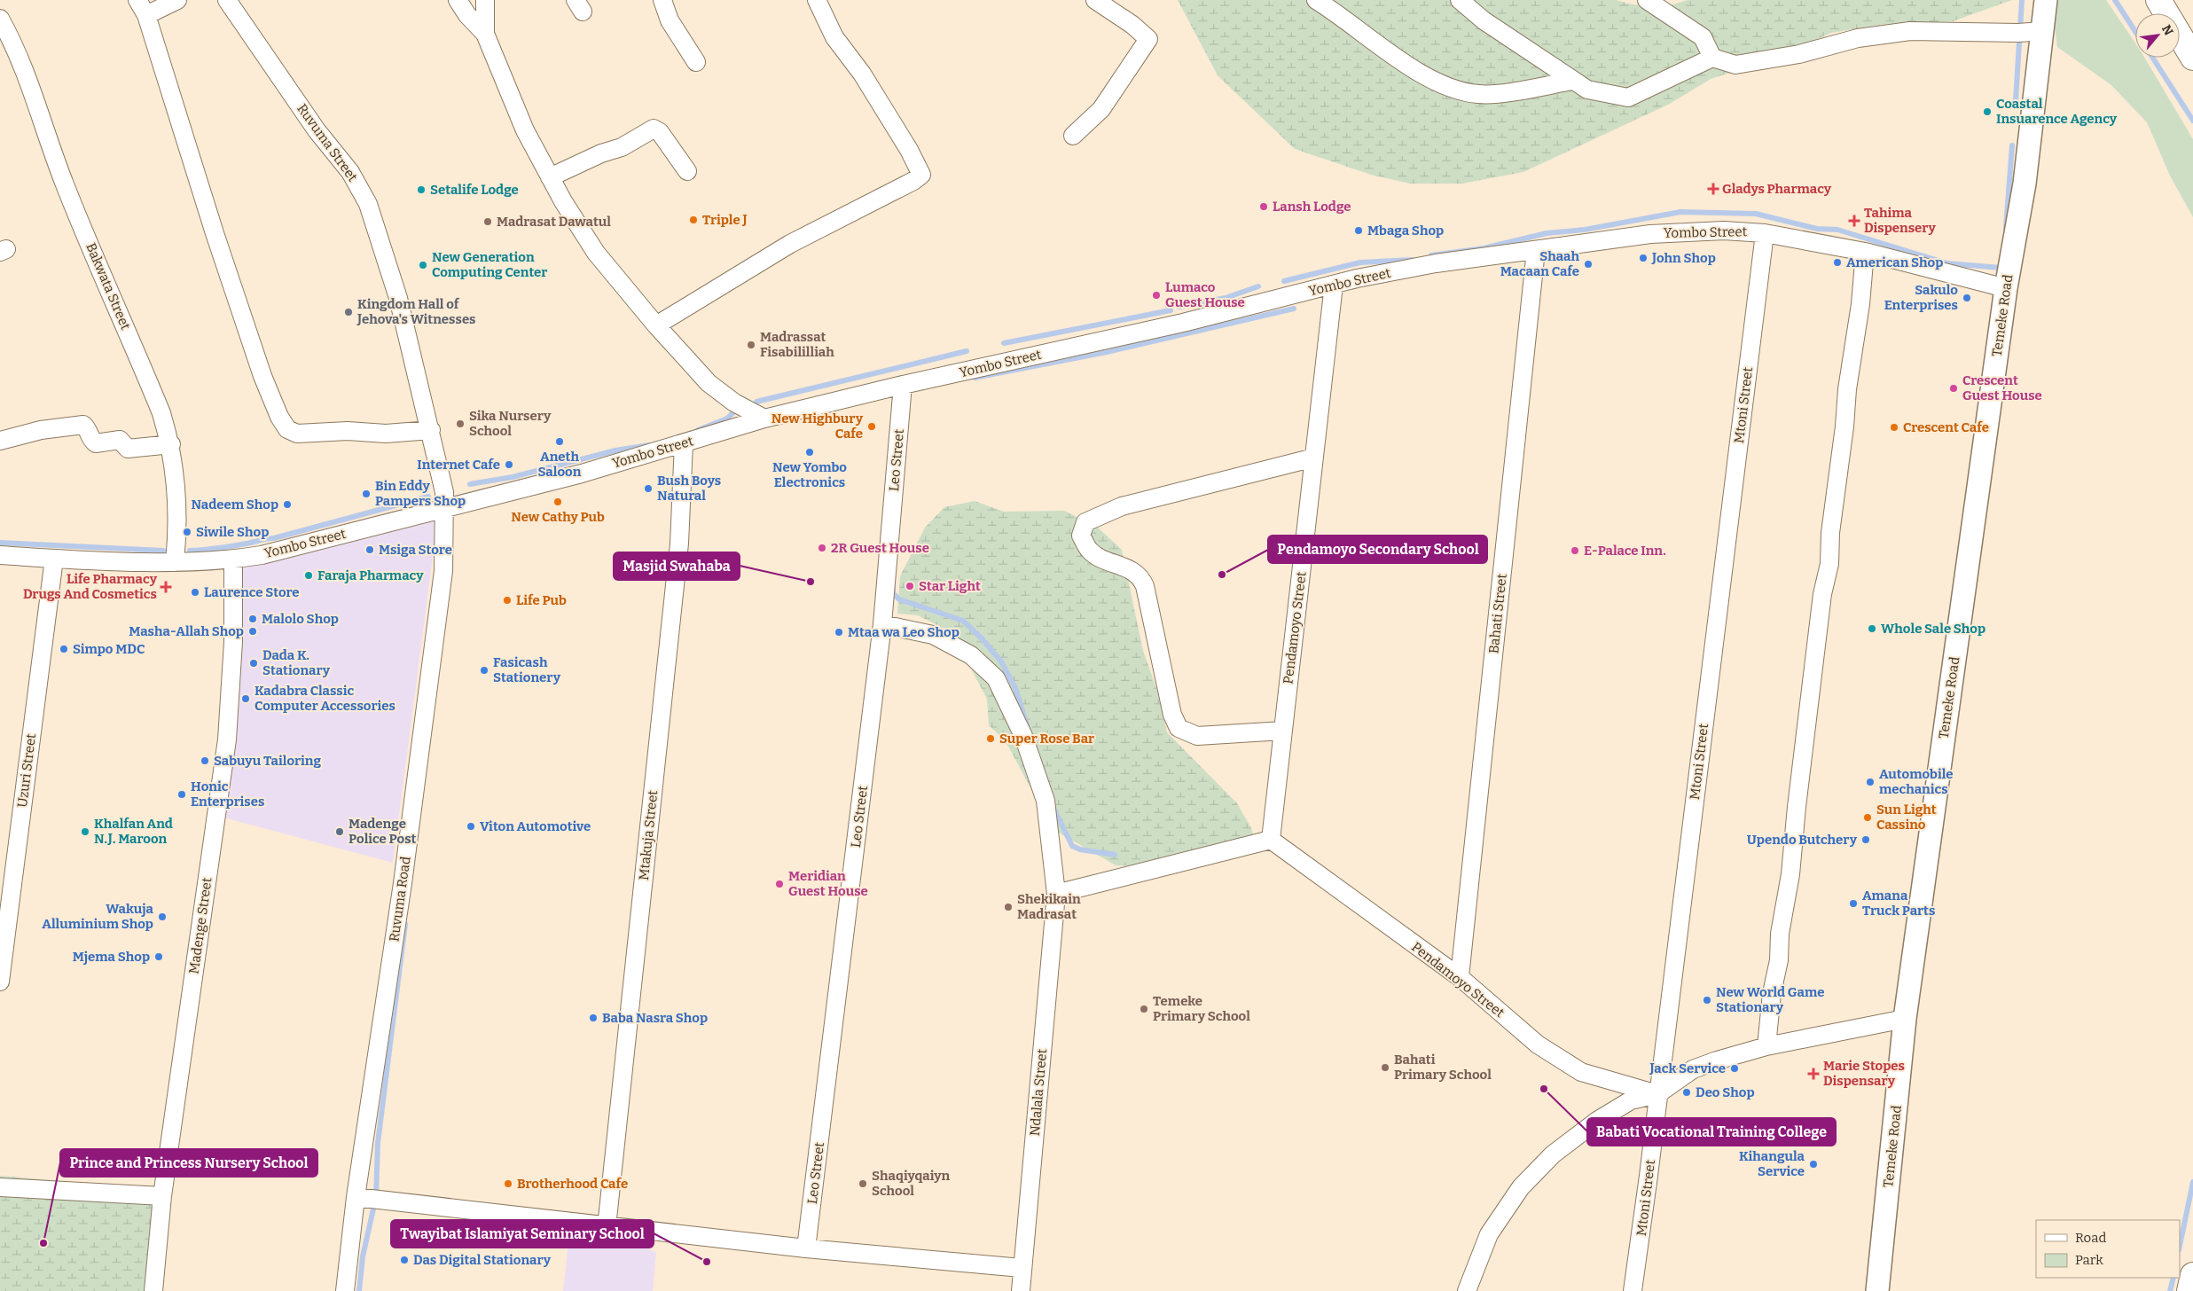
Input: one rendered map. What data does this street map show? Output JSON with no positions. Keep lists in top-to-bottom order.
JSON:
{
  "streets": {
    "street": [
      "Ruvuma Street",
      "Yombo Street",
      "Bakwata Street",
      "Temeke Road",
      "Mtoni Street",
      "Leo Street",
      "Bahati Street",
      "Pendamoyo Street",
      "Uzuri Street",
      "Mtakuja Street",
      "Ruvuma Road",
      "Madenge Street",
      "Ndalala Street"
    ]
  },
  "crossings": [
    ["Ruvuma Street", "Yombo Street"],
    ["Ruvuma Street", "Ruvuma Road"],
    ["Yombo Street", "Bakwata Street"],
    ["Yombo Street", "Temeke Road"],
    ["Yombo Street", "Mtoni Street"],
    ["Yombo Street", "Leo Street"],
    ["Yombo Street", "Bahati Street"],
    ["Yombo Street", "Pendamoyo Street"],
    ["Yombo Street", "Uzuri Street"],
    ["Yombo Street", "Mtakuja Street"],
    ["Yombo Street", "Ruvuma Road"],
    ["Yombo Street", "Madenge Street"],
    ["Mtoni Street", "Pendamoyo Street"],
    ["Leo Street", "Ndalala Street"],
    ["Bahati Street", "Pendamoyo Street"]
  ],
  "places": {
    "other": [
      "Coastal Insuarence Agency",
      "Setalife Lodge",
      "Lansh Lodge",
      "Triple J",
      "Madrasat Dawatul",
      "Mbaga Shop",
      "John Shop",
      "American Shop",
      "Shaah Macaan Cafe",
      "New Generation Computing Center",
      "Lumaco Guest House",
      "Sakulo Enterprises",
      "Kingdom Hall of Jehova's Witnesses",
      "Madrassat Fisabililliah",
      "Crescent Guest House",
      "Sika Nursery School",
      "New Highbury Cafe",
      "Crescent Cafe",
      "Aneth Saloon",
      "New Yombo Electronics",
      "Internet Cafe",
      "Bush Boys Natural",
      "Bin Eddy Pampers Shop",
      "New Cathy Pub",
      "Nadeem Shop",
      "Siwile Shop",
      "2R Guest House",
      "Msiga Store",
      "E-Palace Inn.",
      "Pendamoyo Secondary School",
      "Faraja Pharmacy",
      "Masjid Swahaba",
      "Star Light",
      "Laurence Store",
      "Life Pub",
      "Malolo Shop",
      "Whole Sale Shop",
      "Masha-Allah Shop",
      "Mtaa wa Leo Shop",
      "Simpo MDC",
      "Dada K. Stationary",
      "Fasicash Stationery",
      "Kadabra Classic Computer Accessories",
      "Super Rose Bar",
      "Sabuyu Tailoring",
      "Automobile mechanics",
      "Honic Enterprises",
      "Sun Light Cassino",
      "Viton Automotive",
      "Khalfan And N.J. Maroon",
      "Madenge Police Post",
      "Upendo Butchery",
      "Meridian Guest House",
      "Amana Truck Parts",
      "Shekikain Madrasat",
      "Wakuja Alluminium Shop",
      "Mjema Shop",
      "New World Game Stationary",
      "Temeke Primary School",
      "Baba Nasra Shop",
      "Bahati Primary School",
      "Jack Service",
      "Babati Vocational Training College",
      "Deo Shop",
      "Kihangula Service",
      "Brotherhood Cafe",
      "Shaqiyqaiyn School",
      "Prince and Princess Nursery School",
      "Das Digital Stationary",
      "Twayibat Islamiyat Seminary School"
    ],
    "health": [
      "Gladys Pharmacy",
      "Tahima Dispensery",
      "Life Pharmacy Drugs And Cosmetics",
      "Marie Stopes Dispensary"
    ]
  },
  "legend": ["Road", "Park"],
  "north": "top right"
}
